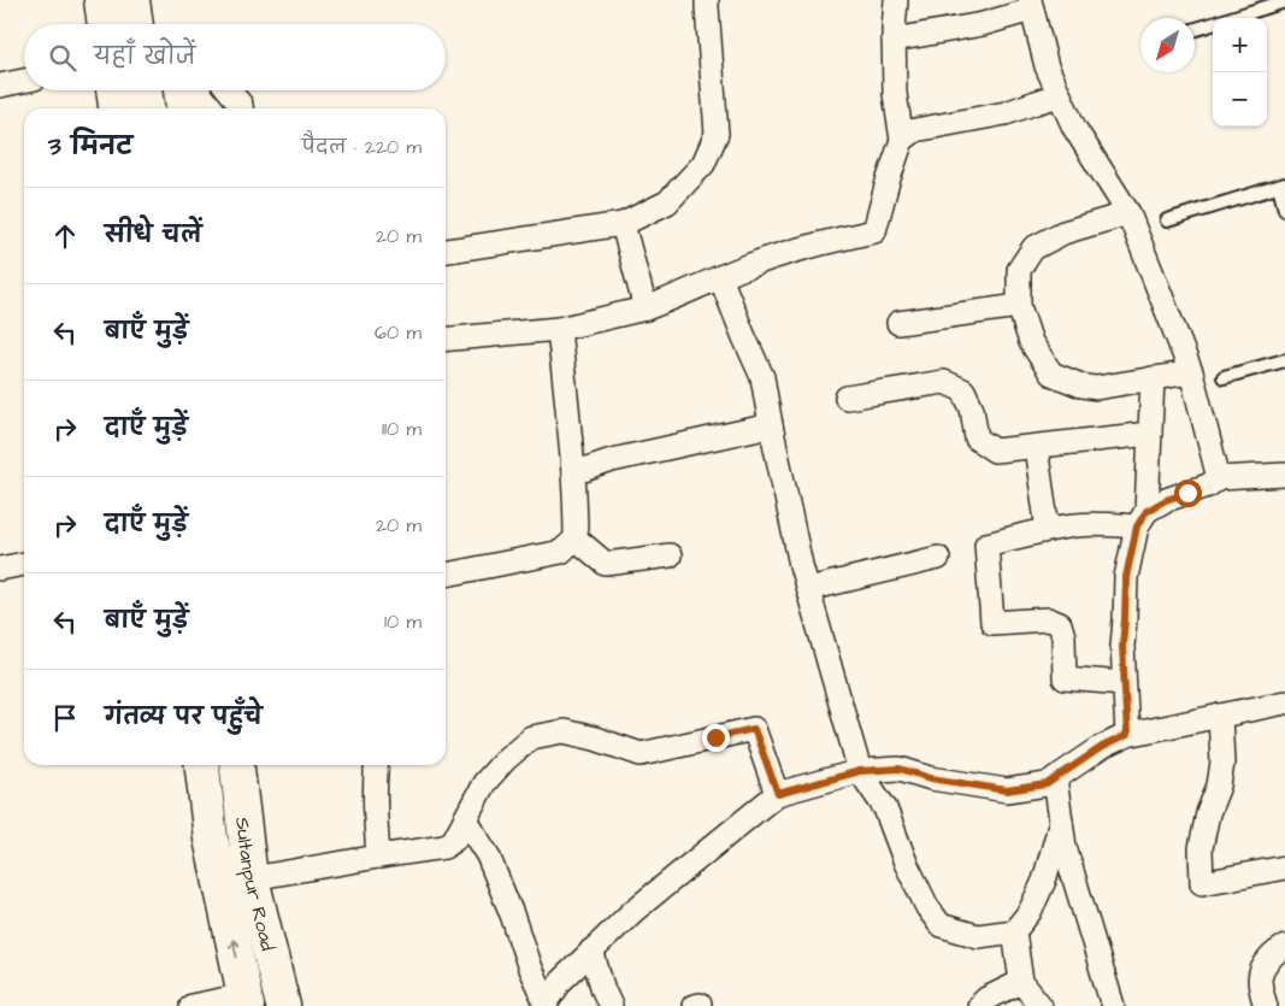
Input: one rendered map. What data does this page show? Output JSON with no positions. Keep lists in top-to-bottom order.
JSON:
{
  "streets": {
    "highway": ["Sultanpur Road"]
  },
  "north": "bottom left",
  "page": {
    "map_buttons": ["+", "−"],
    "search": "यहाँ खोजें",
    "heading": ["3 मिनट", "पैदल · 220 m"],
    "list": [
      ["सीधे चलें", "20 m"],
      ["बाएँ मुड़ें", "60 m"],
      ["दाएँ मुड़ें", "110 m"],
      ["दाएँ मुड़ें", "20 m"],
      ["बाएँ मुड़ें", "10 m"],
      "गंतव्य पर पहुँचे"
    ]
  }
}
